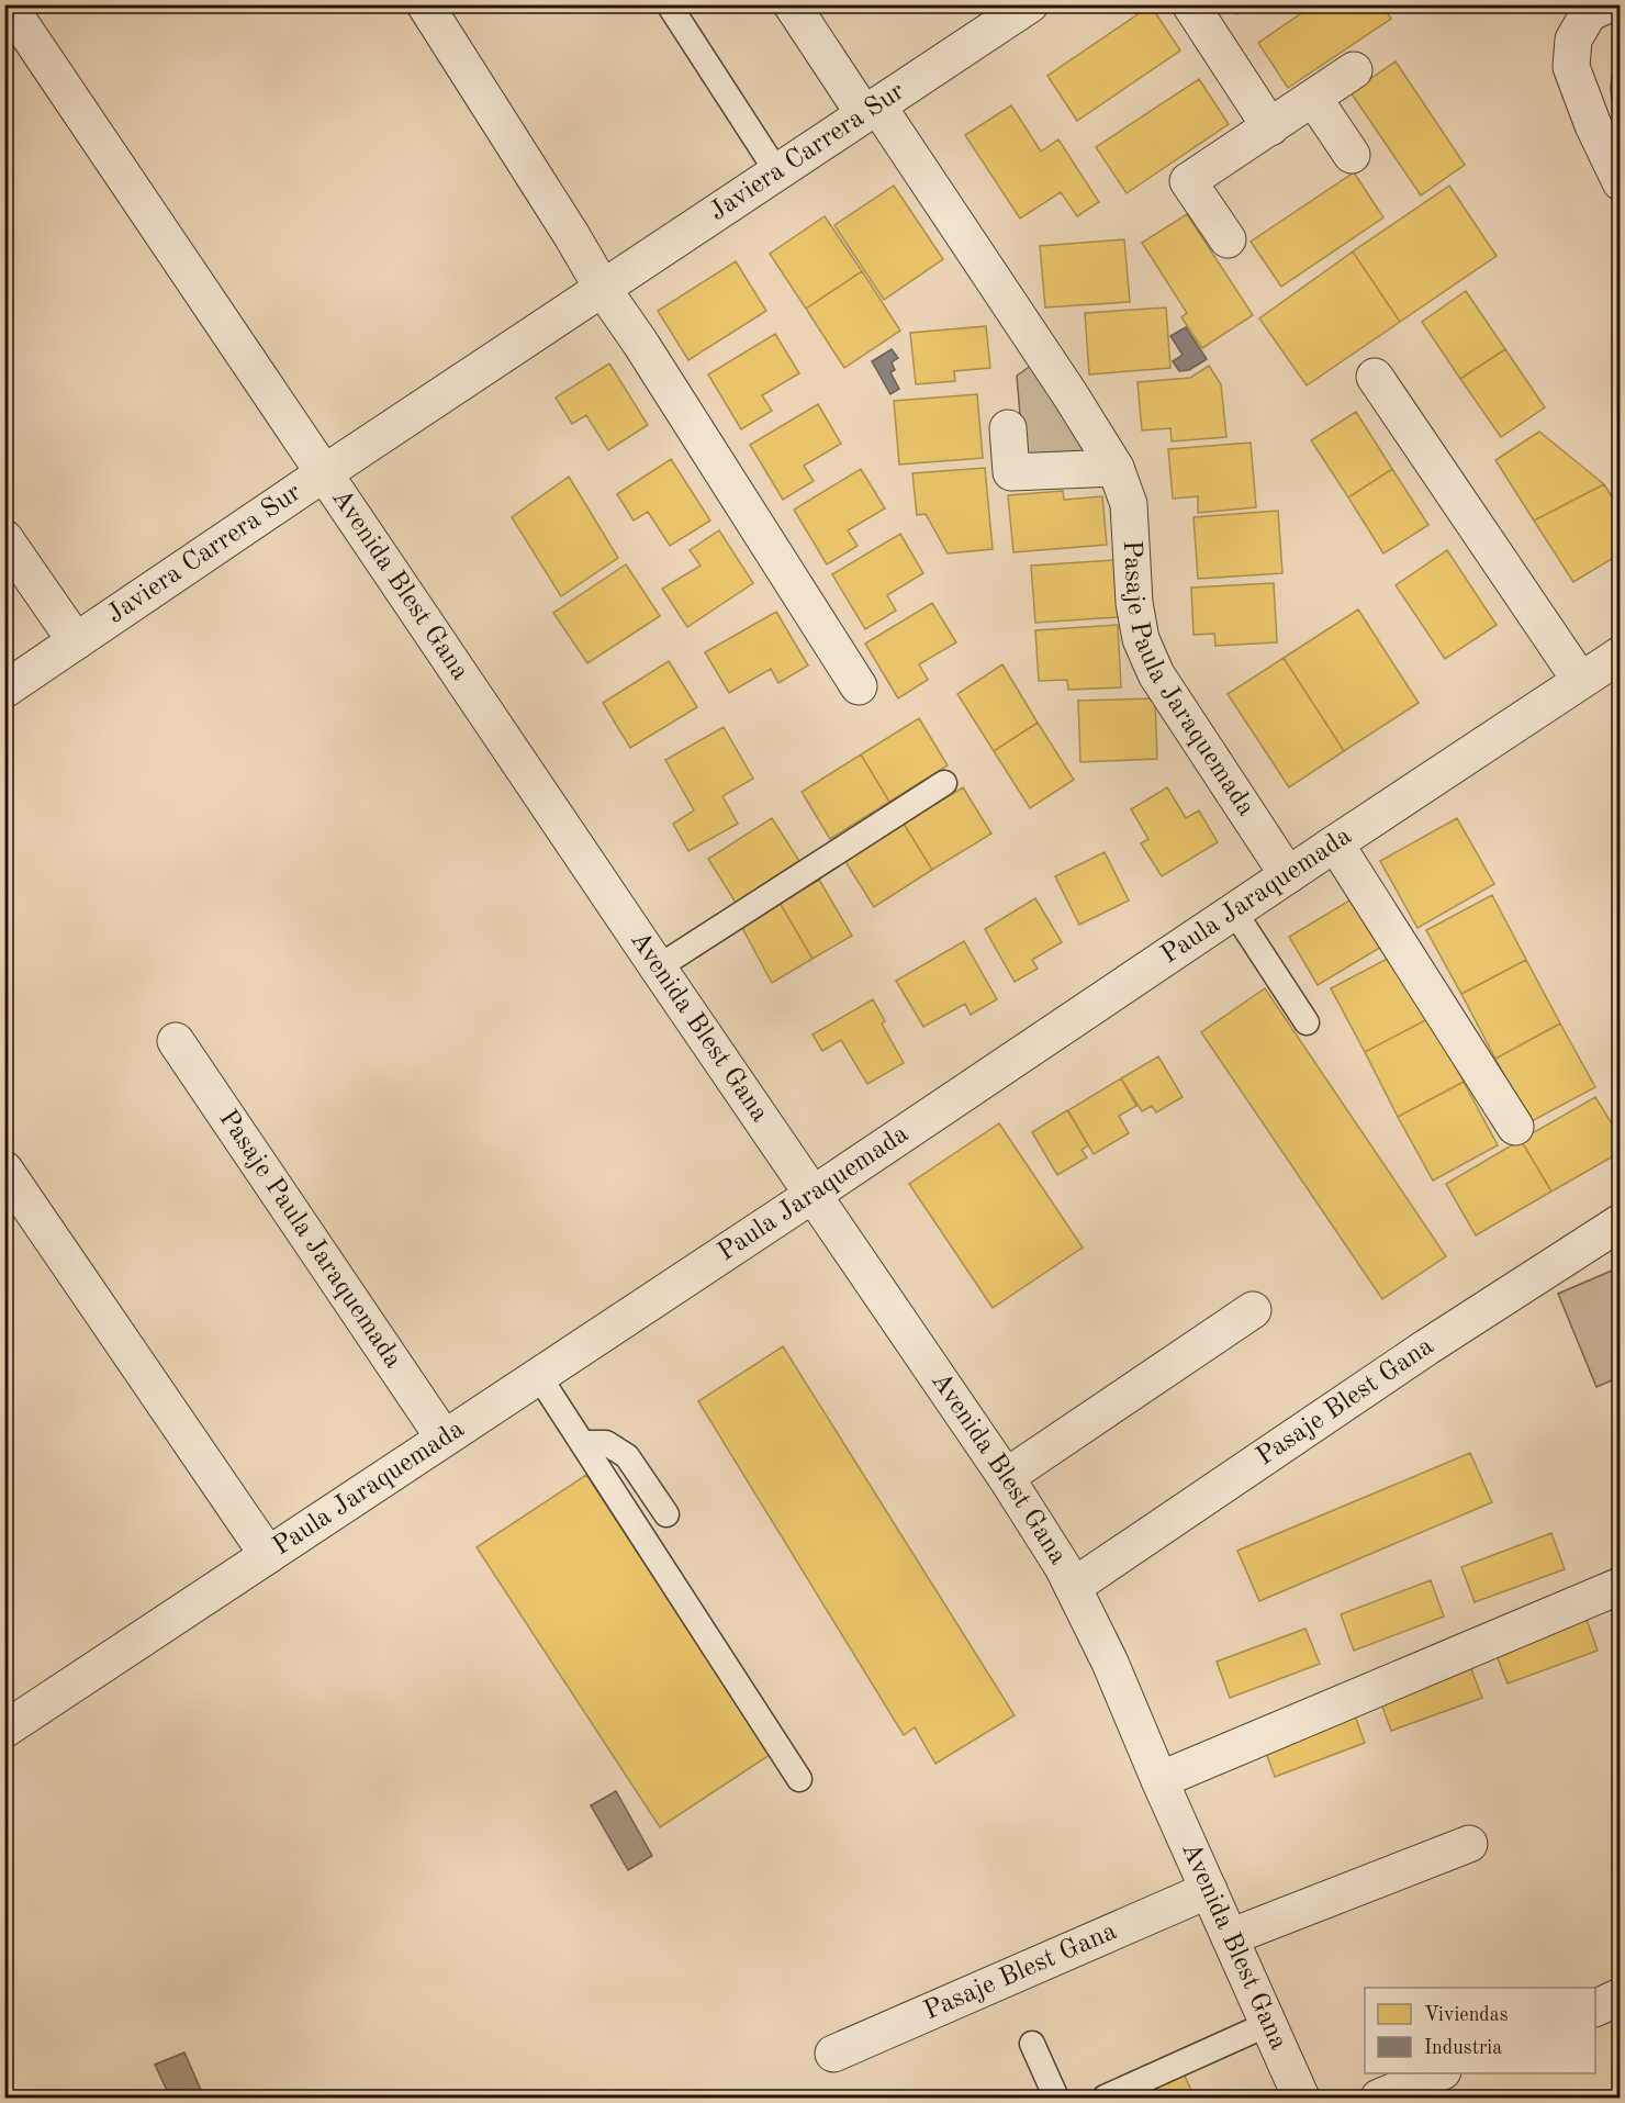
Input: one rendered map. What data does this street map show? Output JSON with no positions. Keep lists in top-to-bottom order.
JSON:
{
  "streets": {
    "street": [
      "Javiera Carrera Sur",
      "Avenida Blest Gana",
      "Pasaje Paula Jaraquemada",
      "Paula Jaraquemada",
      "Pasaje Blest Gana"
    ]
  },
  "crossings": [
    ["Javiera Carrera Sur", "Avenida Blest Gana"],
    ["Javiera Carrera Sur", "Pasaje Paula Jaraquemada"],
    ["Avenida Blest Gana", "Paula Jaraquemada"],
    ["Avenida Blest Gana", "Pasaje Blest Gana"],
    ["Pasaje Paula Jaraquemada", "Paula Jaraquemada"]
  ],
  "legend": ["Viviendas", "Industria"]
}
